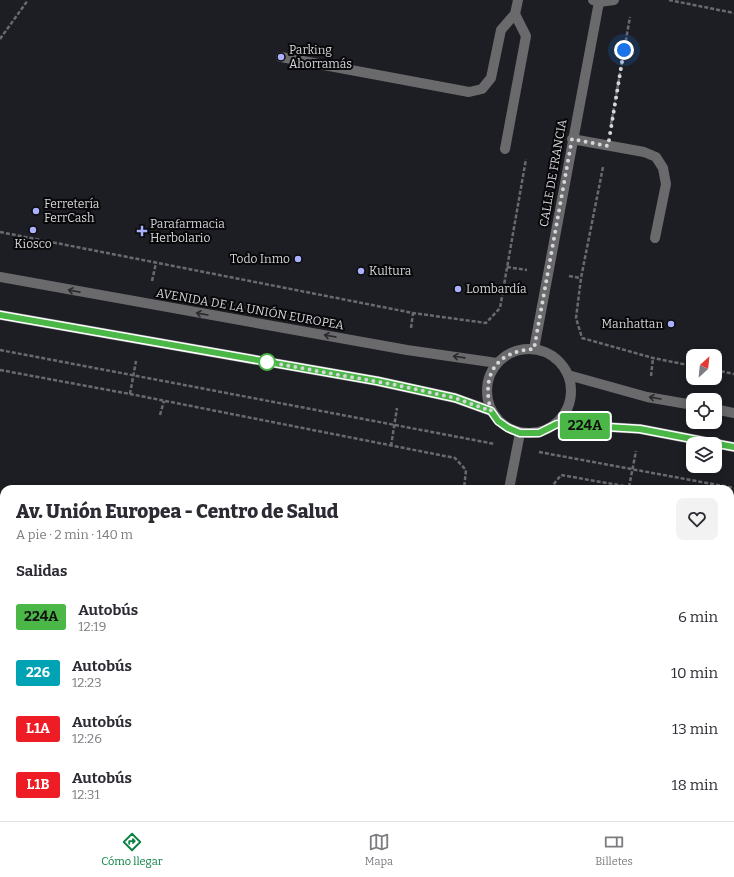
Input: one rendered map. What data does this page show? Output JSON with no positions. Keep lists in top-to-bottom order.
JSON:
{
  "streets": {
    "street": ["CALLE DE FRANCIA", "AVENIDA DE LA UNIÓN EUROPEA"]
  },
  "crossings": [
    ["CALLE DE FRANCIA", "AVENIDA DE LA UNIÓN EUROPEA"]
  ],
  "places": {
    "other": [
      "Parking Ahorramás",
      "Ferretería FerrCash",
      "Kiosco",
      "Todo Inmo",
      "Kultura",
      "Lombardía",
      "Manhattan"
    ],
    "health": ["Parafarmacia Herbolario"]
  },
  "lines": ["bus line 224A"],
  "north": "top right",
  "page": {
    "on_map": "224A",
    "heading": [
      ["Av. Unión Europea - Centro de Salud", "A pie · 2 min · 140 m"],
      "Salidas"
    ],
    "list": [
      {
        "mark": "224A",
        "name": "Autobús",
        "note": "12:19",
        "value": "6 min"
      },
      {
        "mark": "226",
        "name": "Autobús",
        "note": "12:23",
        "value": "10 min"
      },
      {
        "mark": "L1A",
        "name": "Autobús",
        "note": "12:26",
        "value": "13 min"
      },
      {
        "mark": "L1B",
        "name": "Autobús",
        "note": "12:31",
        "value": "18 min"
      }
    ],
    "tabs": ["Cómo llegar", "Mapa", "Billetes"]
  }
}
